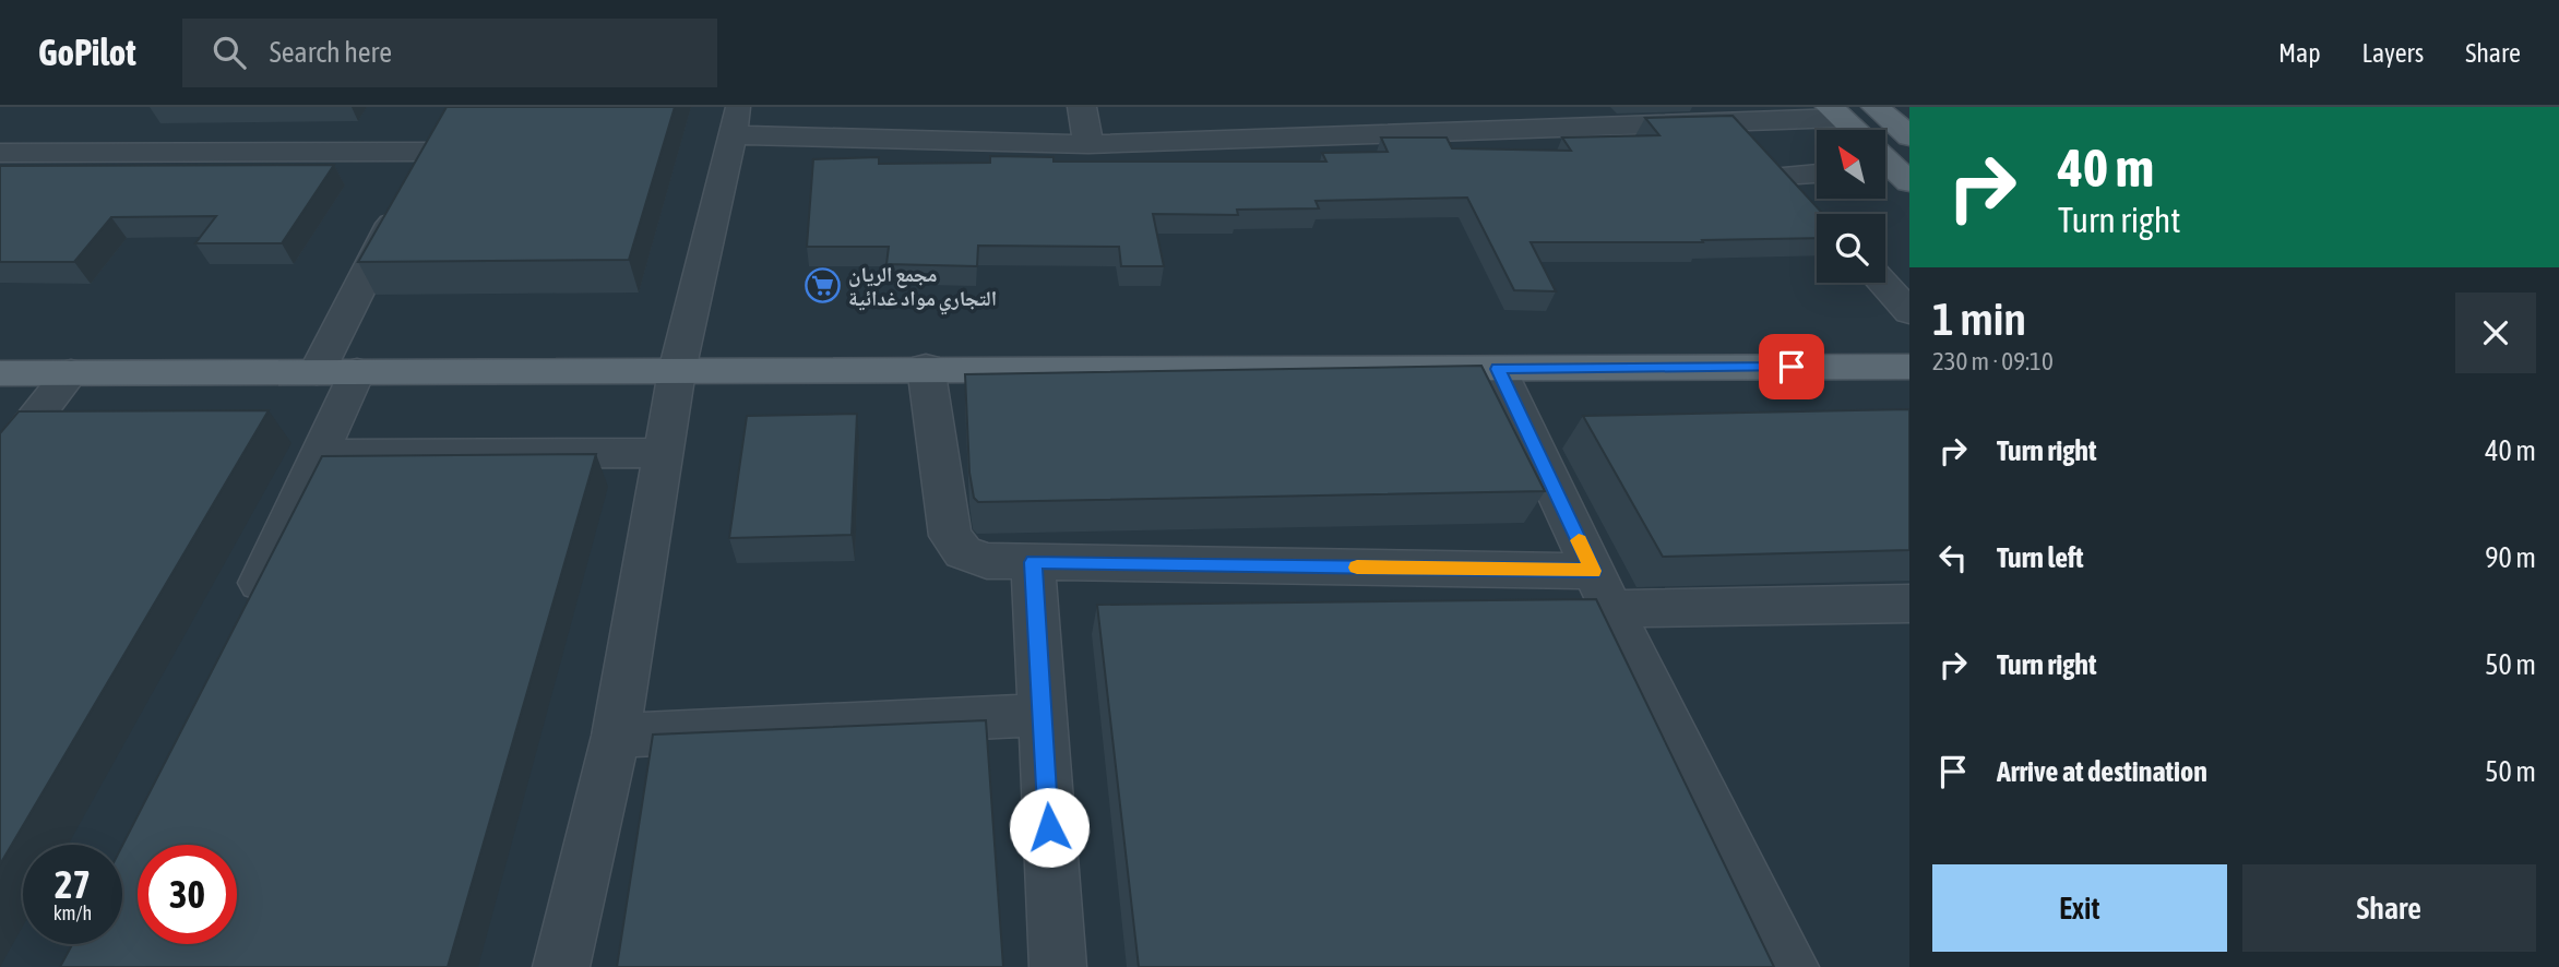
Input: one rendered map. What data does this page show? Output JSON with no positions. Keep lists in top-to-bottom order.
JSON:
{
  "places": {
    "supermarket": ["مجمع الريان التجاري مواد غدائية"]
  },
  "north": "top left",
  "page": {
    "header": "GoPilot",
    "search": "Search here",
    "nav": ["Map", "Layers", "Share"],
    "turn": ["40 m", "Turn right"],
    "heading": ["1 min", "230 m · 09:10"],
    "list": [
      {
        "name": "Turn right",
        "value": "40 m"
      },
      {
        "name": "Turn left",
        "value": "90 m"
      },
      {
        "name": "Turn right",
        "value": "50 m"
      },
      {
        "name": "Arrive at destination",
        "value": "50 m"
      }
    ],
    "speed": "27 km/h",
    "limit": "30",
    "buttons": ["Exit", "Share"]
  }
}
